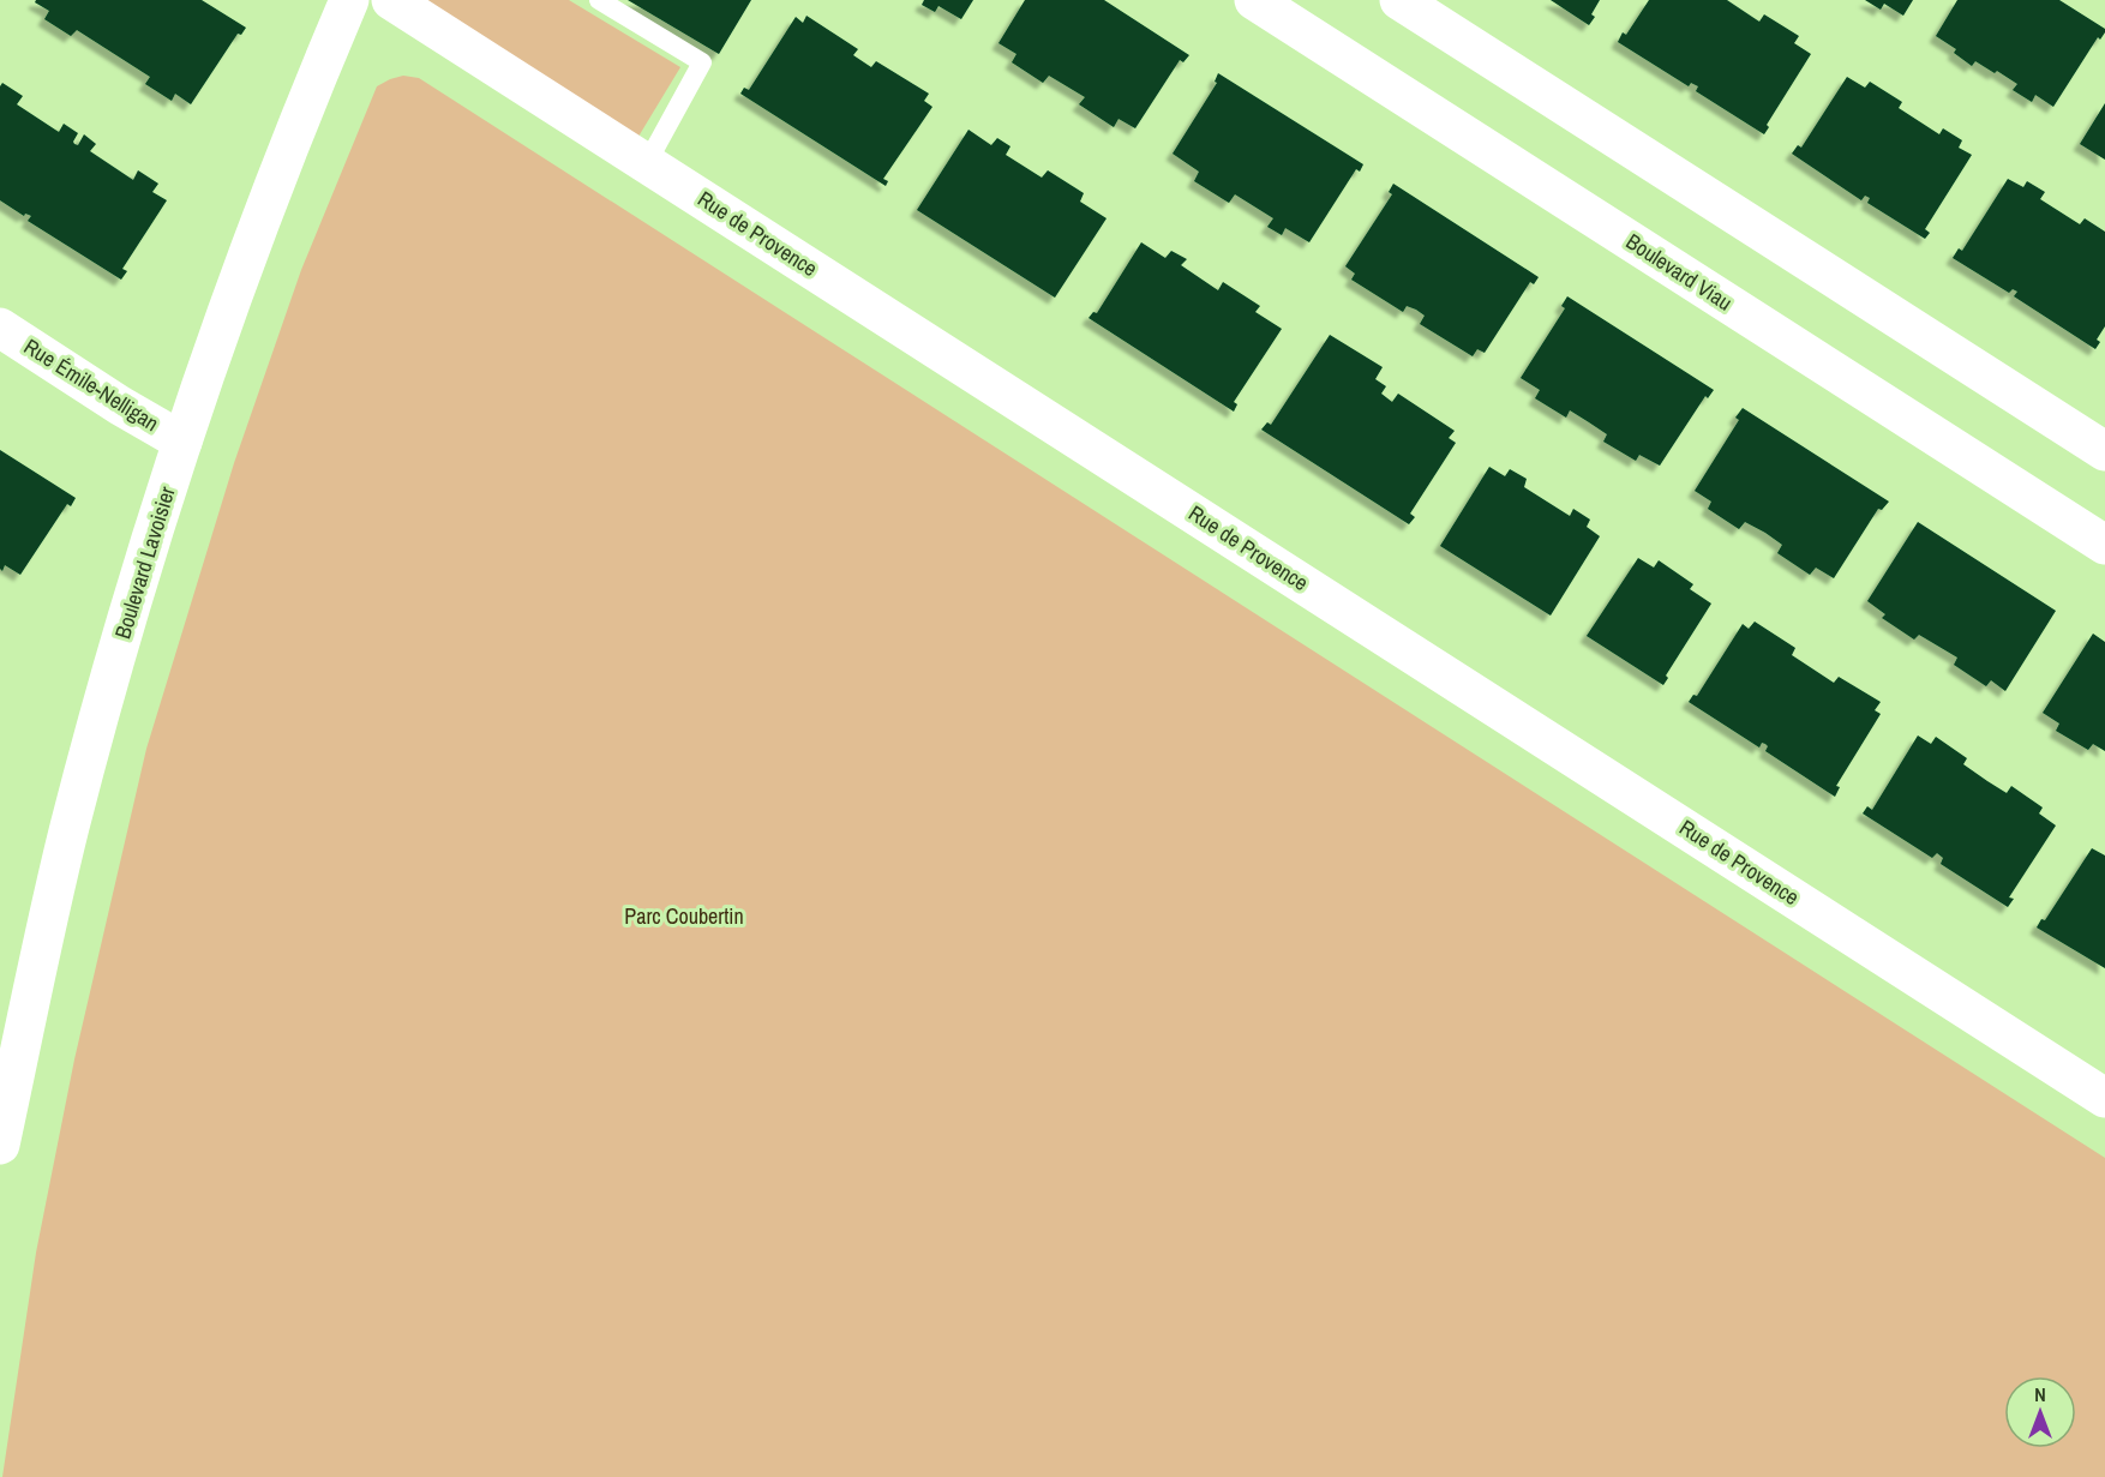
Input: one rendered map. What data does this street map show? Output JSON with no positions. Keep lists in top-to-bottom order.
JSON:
{
  "streets": {
    "street": [
      "Rue de Provence",
      "Boulevard Viau",
      "Rue Émile-Nelligan",
      "Boulevard Lavoisier"
    ]
  },
  "crossings": [
    ["Rue Émile-Nelligan", "Boulevard Lavoisier"]
  ],
  "parks": ["Parc Coubertin"],
  "north": "top"
}
